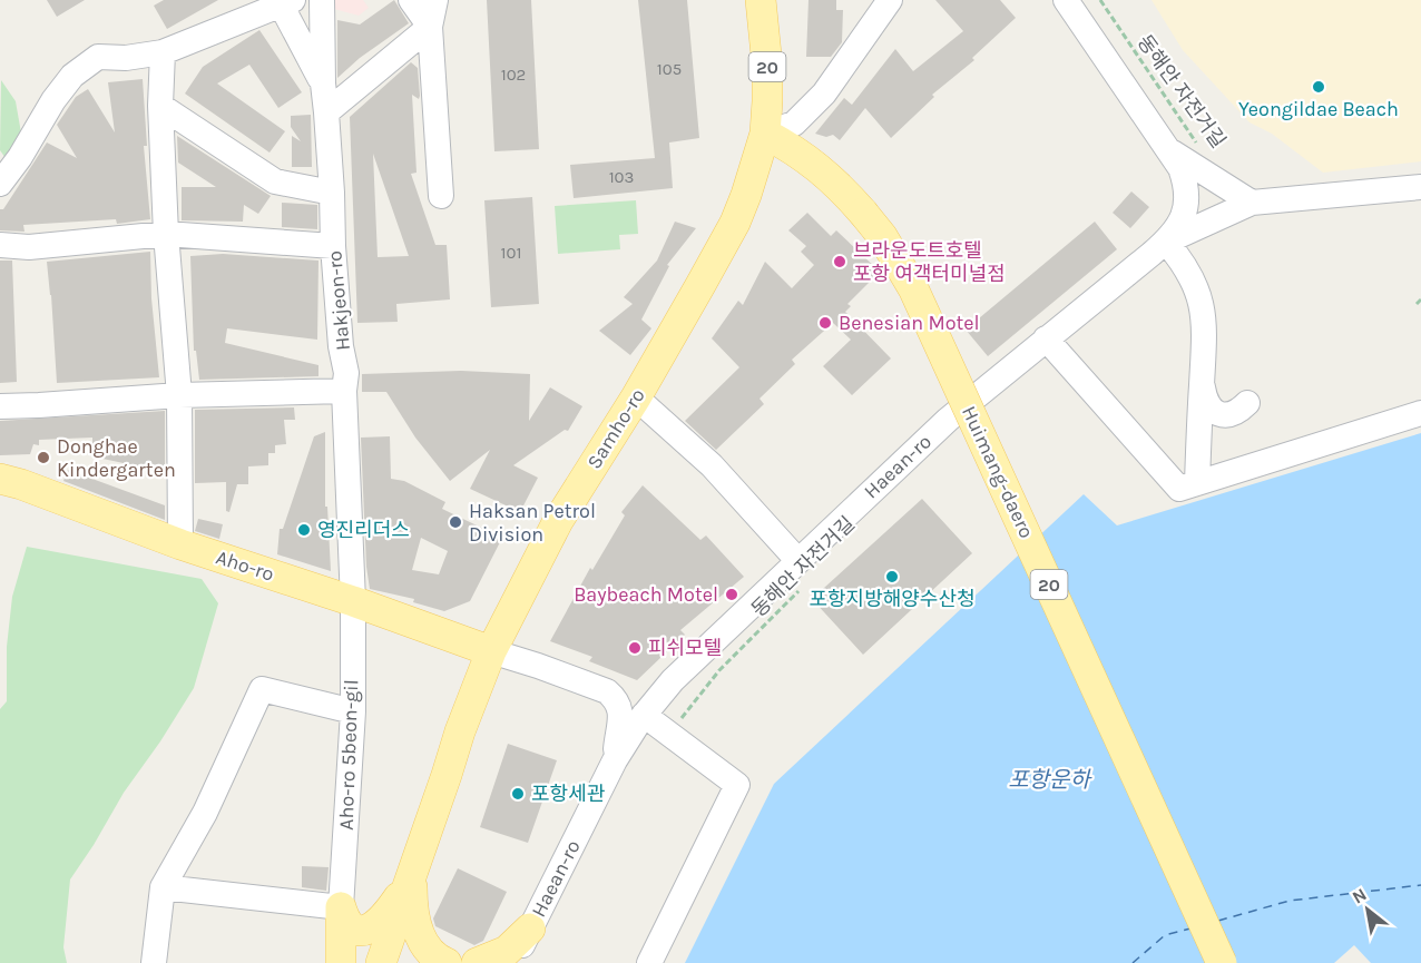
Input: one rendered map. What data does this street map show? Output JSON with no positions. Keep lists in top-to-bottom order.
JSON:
{
  "streets": {
    "main road": [
      "20",
      "Samho-ro",
      "Huimang-daero",
      "Aho-ro"
    ],
    "street": ["Hakjeon-ro", "Haean-ro", "Aho-ro 5beon-gil"],
    "path": ["동해안 자전거길"]
  },
  "crossings": [
    ["Hakjeon-ro", "Aho-ro"],
    ["Hakjeon-ro", "Aho-ro 5beon-gil"],
    ["Samho-ro", "Huimang-daero"],
    ["Samho-ro", "Aho-ro"],
    ["Aho-ro", "Aho-ro 5beon-gil"]
  ],
  "water": ["포항운하"],
  "places": [
    "Yeongildae Beach",
    "브라운도트호텔 포항 여객터미널점",
    "Benesian Motel",
    "Donghae Kindergarten",
    "Haksan Petrol Division",
    "영진리더스",
    "포항지방해양수산청",
    "Baybeach Motel",
    "피쉬모텔",
    "포항세관"
  ],
  "house_numbers": [
    "105",
    "102",
    "103",
    "101"
  ],
  "north": "top left"
}
